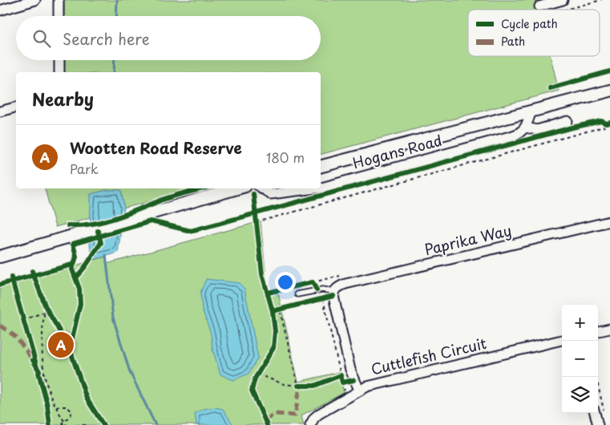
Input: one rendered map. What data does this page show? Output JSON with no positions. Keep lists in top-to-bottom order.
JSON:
{
  "streets": {
    "street": ["Hogans Road", "Paprika Way", "Cuttlefish Circuit"]
  },
  "legend": ["Cycle path", "Path"],
  "page": {
    "search": "Search here",
    "heading": "Nearby",
    "list": [
      {
        "mark": "A",
        "name": "Wootten Road Reserve",
        "note": "Park",
        "value": "180 m"
      }
    ],
    "map_buttons": ["+", "−"],
    "pins": "A"
  }
}
